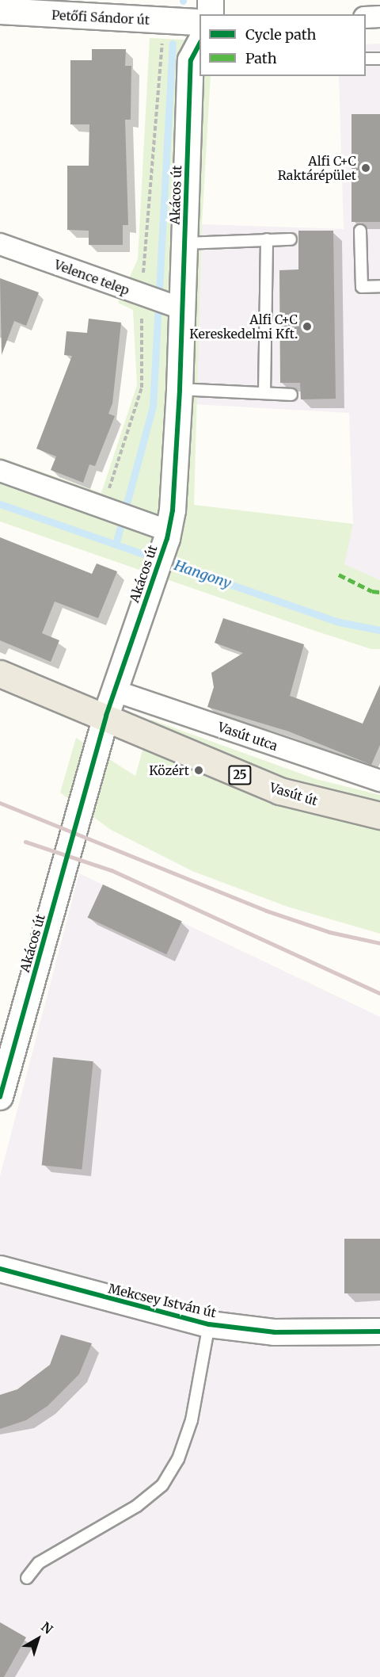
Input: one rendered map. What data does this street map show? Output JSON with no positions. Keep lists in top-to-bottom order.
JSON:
{
  "streets": {
    "main road": ["25", "Vasút út"],
    "street": [
      "Petőfi Sándor út",
      "Akácos út",
      "Velence telep",
      "Vasút utca",
      "Mekcsey István út"
    ]
  },
  "crossings": [
    ["Akácos út", "Velence telep"],
    ["Akácos út", "Vasút utca"],
    ["Akácos út", "25"],
    ["Akácos út", "Vasút út"],
    ["25", "Vasút út"]
  ],
  "water": ["Hangony"],
  "places": ["Alfi C+C Raktárépület", "Alfi C+C Kereskedelmi Kft.", "Közért"],
  "legend": ["Cycle path", "Path"],
  "north": "top right"
}
